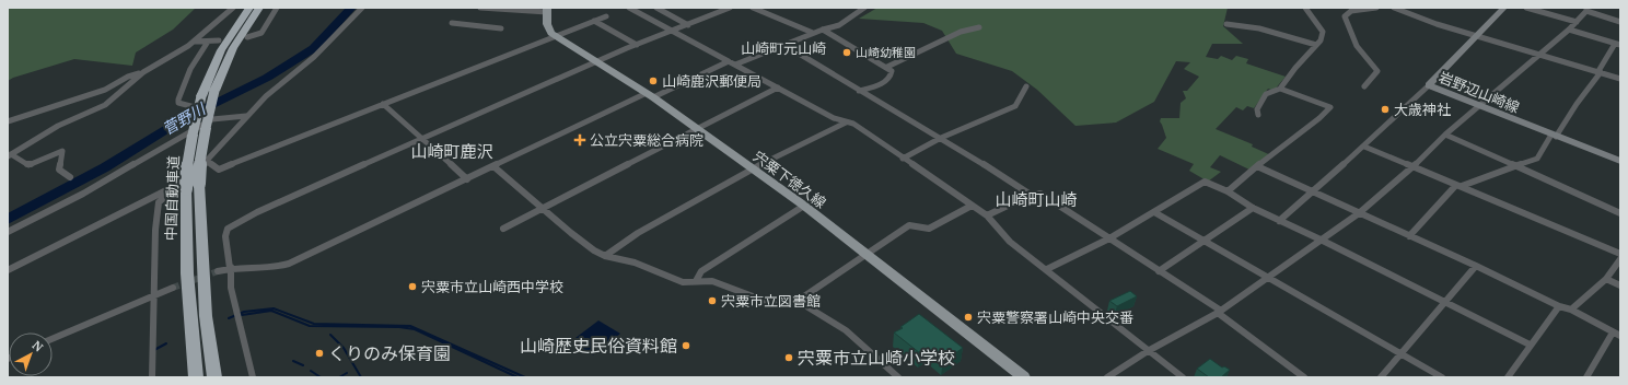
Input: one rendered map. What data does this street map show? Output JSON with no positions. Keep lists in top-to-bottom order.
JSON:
{
  "streets": {
    "highway": ["中国自動車道"],
    "main road": ["岩野辺山崎線", "宍粟下徳久線"]
  },
  "districts": ["山崎町元山崎", "山崎町鹿沢", "山崎町山崎"],
  "water": ["菅野川"],
  "places": {
    "other": [
      "山崎幼稚園",
      "山崎鹿沢郵便局",
      "大歳神社",
      "宍粟市立山崎西中学校",
      "宍粟市立図書館",
      "宍粟警察署山崎中央交番",
      "山崎歴史民俗資料館",
      "くりのみ保育園",
      "宍粟市立山崎小学校"
    ],
    "health": ["公立宍粟総合病院"]
  },
  "north": "top right"
}
